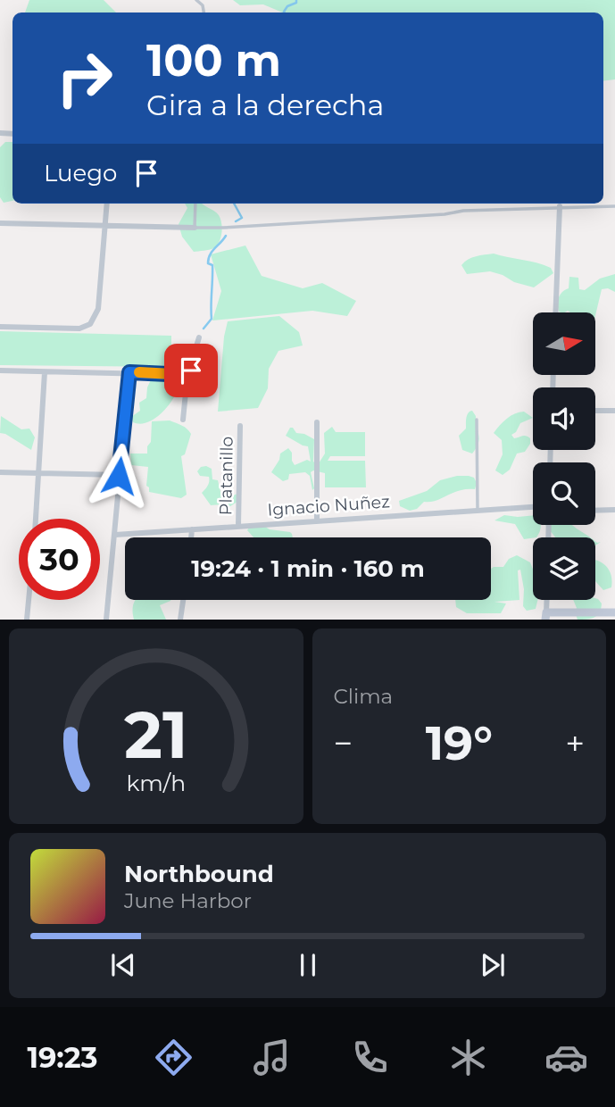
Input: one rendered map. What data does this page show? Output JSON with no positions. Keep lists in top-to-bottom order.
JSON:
{
  "streets": {
    "street": ["Platanillo", "Ignacio Nuñez"]
  },
  "crossings": [
    ["Platanillo", "Ignacio Nuñez"]
  ],
  "north": "right",
  "page": {
    "turn": ["100 m", "Gira a la derecha"],
    "then": "Luego",
    "limit": "30",
    "trip": "19:24 · 1 min · 160 m",
    "tile": "Clima",
    "heat": ["−", "19°", "+"],
    "song": ["Northbound", "June Harbor"],
    "tabs": "19:23",
    "gauge": ["21", "km/h"]
  }
}
